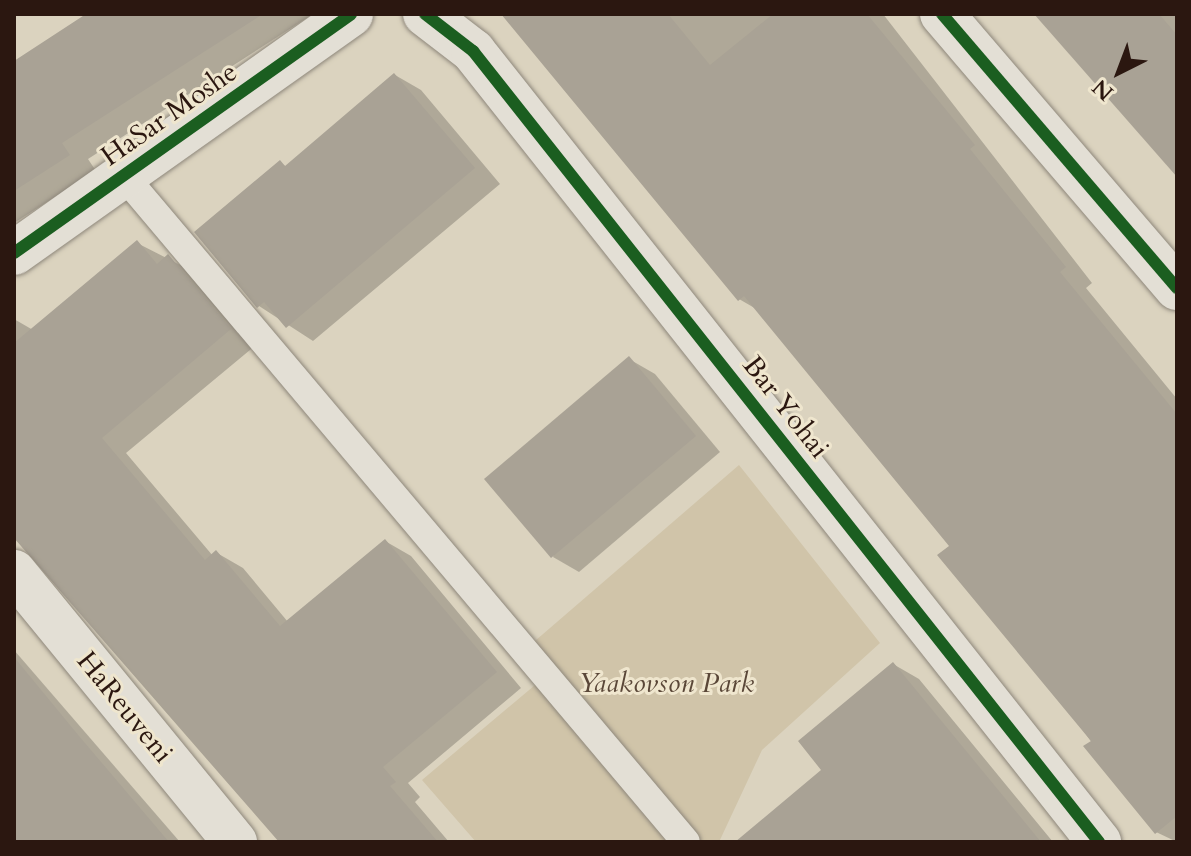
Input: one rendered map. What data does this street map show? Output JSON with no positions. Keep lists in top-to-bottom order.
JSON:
{
  "streets": {
    "street": ["HaSar Moshe", "Bar Yohai", "HaReuveni"]
  },
  "parks": ["Yaakovson Park"],
  "north": "bottom left"
}
